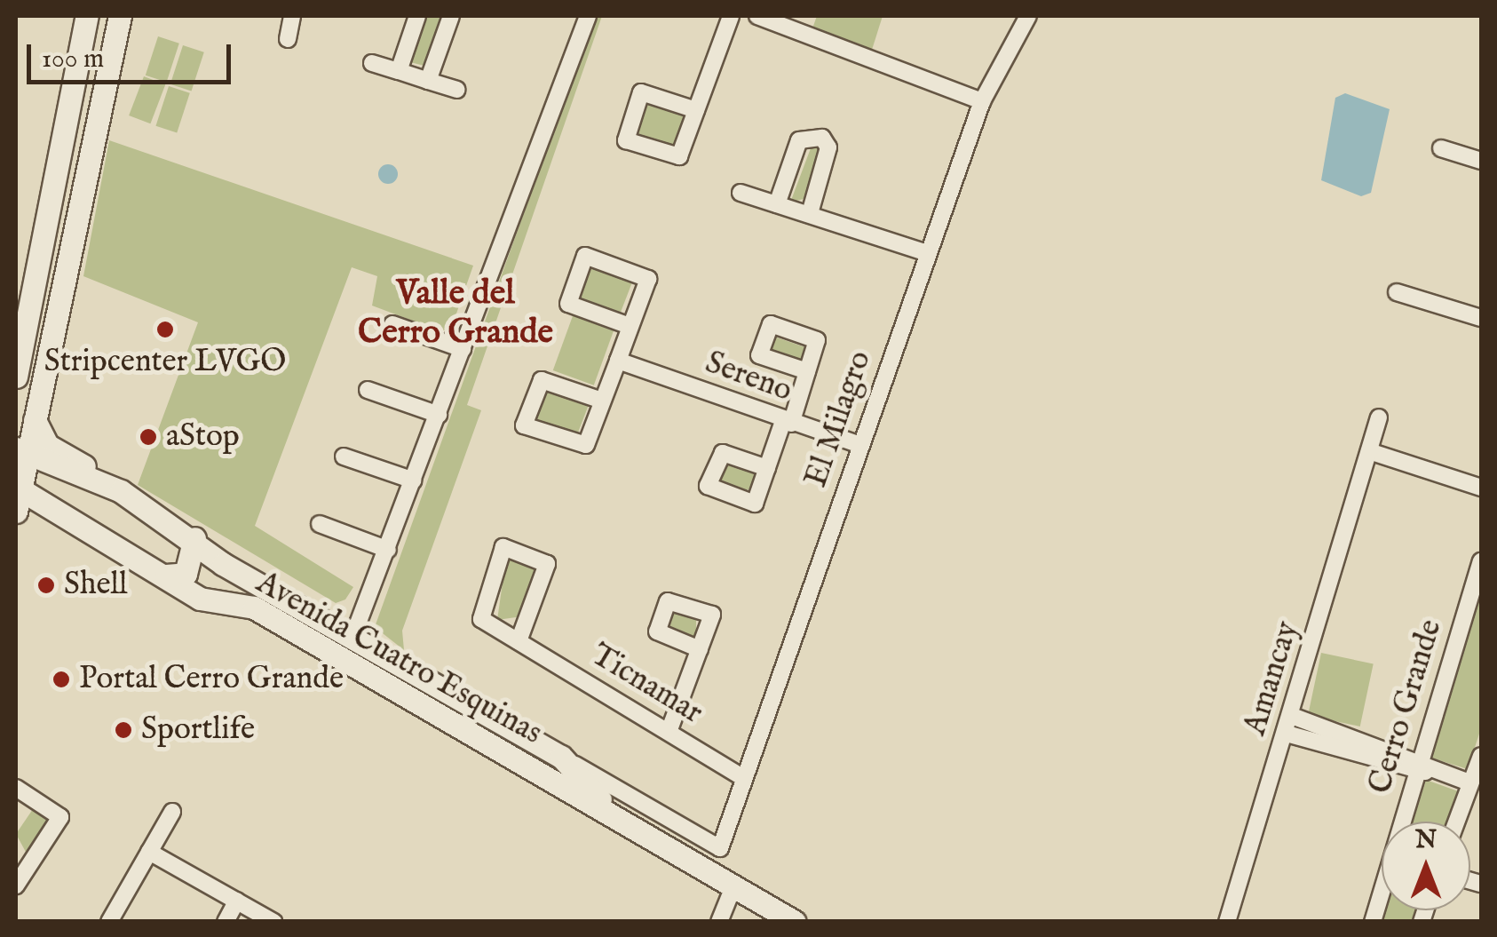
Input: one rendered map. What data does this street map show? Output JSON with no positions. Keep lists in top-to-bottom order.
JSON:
{
  "streets": {
    "main road": ["Avenida Cuatro Esquinas"],
    "street": [
      "Sereno",
      "El Milagro",
      "Amancay",
      "Ticnamar",
      "Cerro Grande"
    ]
  },
  "crossings": [
    ["Sereno", "El Milagro"],
    ["El Milagro", "Avenida Cuatro Esquinas"],
    ["El Milagro", "Ticnamar"]
  ],
  "districts": ["Valle del Cerro Grande"],
  "places": [
    "Stripcenter LVGO",
    "aStop",
    "Shell",
    "Portal Cerro Grande",
    "Sportlife"
  ],
  "scale_bar": "100 m",
  "north": "top"
}
